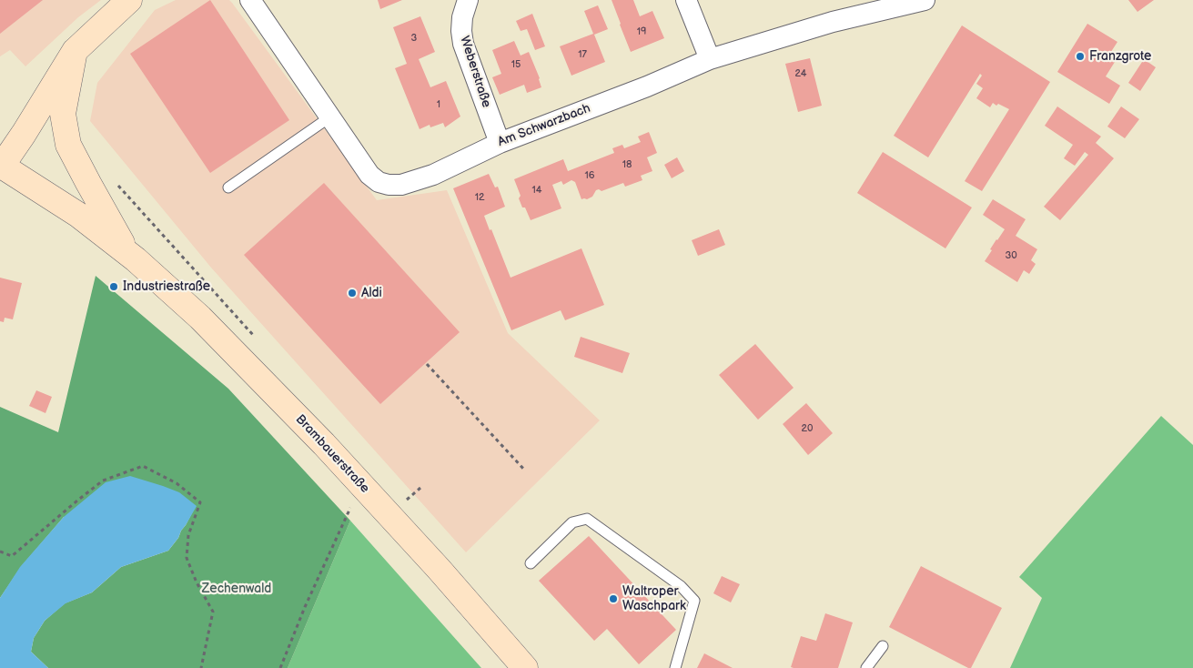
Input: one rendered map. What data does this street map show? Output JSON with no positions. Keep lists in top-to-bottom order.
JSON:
{
  "streets": {
    "main road": ["Brambauerstraße"],
    "street": ["Weberstraße", "Am Schwarzbach"]
  },
  "crossings": [
    ["Weberstraße", "Am Schwarzbach"]
  ],
  "parks": ["Zechenwald"],
  "places": [
    "Franzgrote",
    "Industriestraße",
    "Aldi",
    "Waltroper Waschpark"
  ],
  "house_numbers": [
    "19",
    "3",
    "17",
    "15",
    "24",
    "1",
    "18",
    "16",
    "14",
    "12",
    "30",
    "20"
  ]
}
